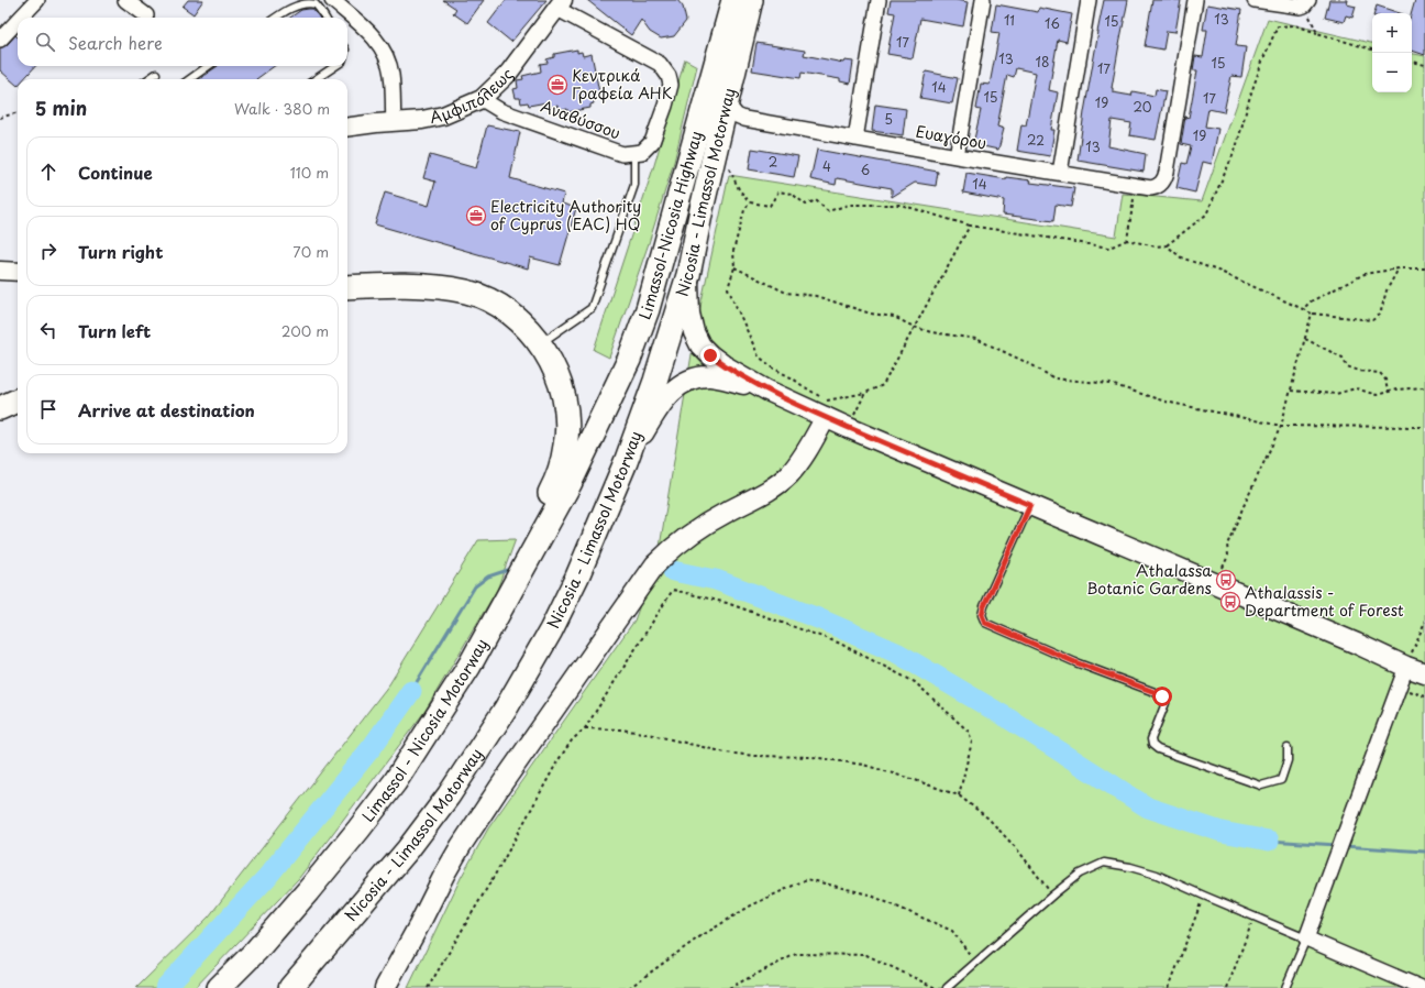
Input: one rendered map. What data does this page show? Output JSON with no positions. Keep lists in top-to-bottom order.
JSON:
{
  "streets": {
    "highway": ["Nicosia - Limassol Motorway", "Limassol-Nicosia Highway", "Limassol - Nicosia Motorway"],
    "street": ["Αμφιπόλεως", "Αναβύσσου", "Ευαγόρου"]
  },
  "crossings": [
    ["Αμφιπόλεως", "Αναβύσσου"],
    ["Ευαγόρου", "Nicosia - Limassol Motorway"],
    ["Limassol-Nicosia Highway", "Limassol - Nicosia Motorway"]
  ],
  "places": {
    "office": ["Κεντρικά Γραφεία ΑΗΚ", "Electricity Authority of Cyprus (EAC) HQ"],
    "bus stop": ["Athalassa Botanic Gardens", "Athalassis - Department of Forest"]
  },
  "house_numbers": [
    "13",
    "11",
    "15",
    "16",
    "17",
    "13",
    "18",
    "15",
    "17",
    "14",
    "15",
    "17",
    "19",
    "20",
    "5",
    "19",
    "22",
    "13",
    "2",
    "4",
    "6",
    "14"
  ],
  "page": {
    "map_buttons": ["+", "−"],
    "search": "Search here",
    "heading": ["5 min", "Walk · 380 m"],
    "list": [
      ["Continue", "110 m"],
      ["Turn right", "70 m"],
      ["Turn left", "200 m"],
      "Arrive at destination"
    ]
  }
}
